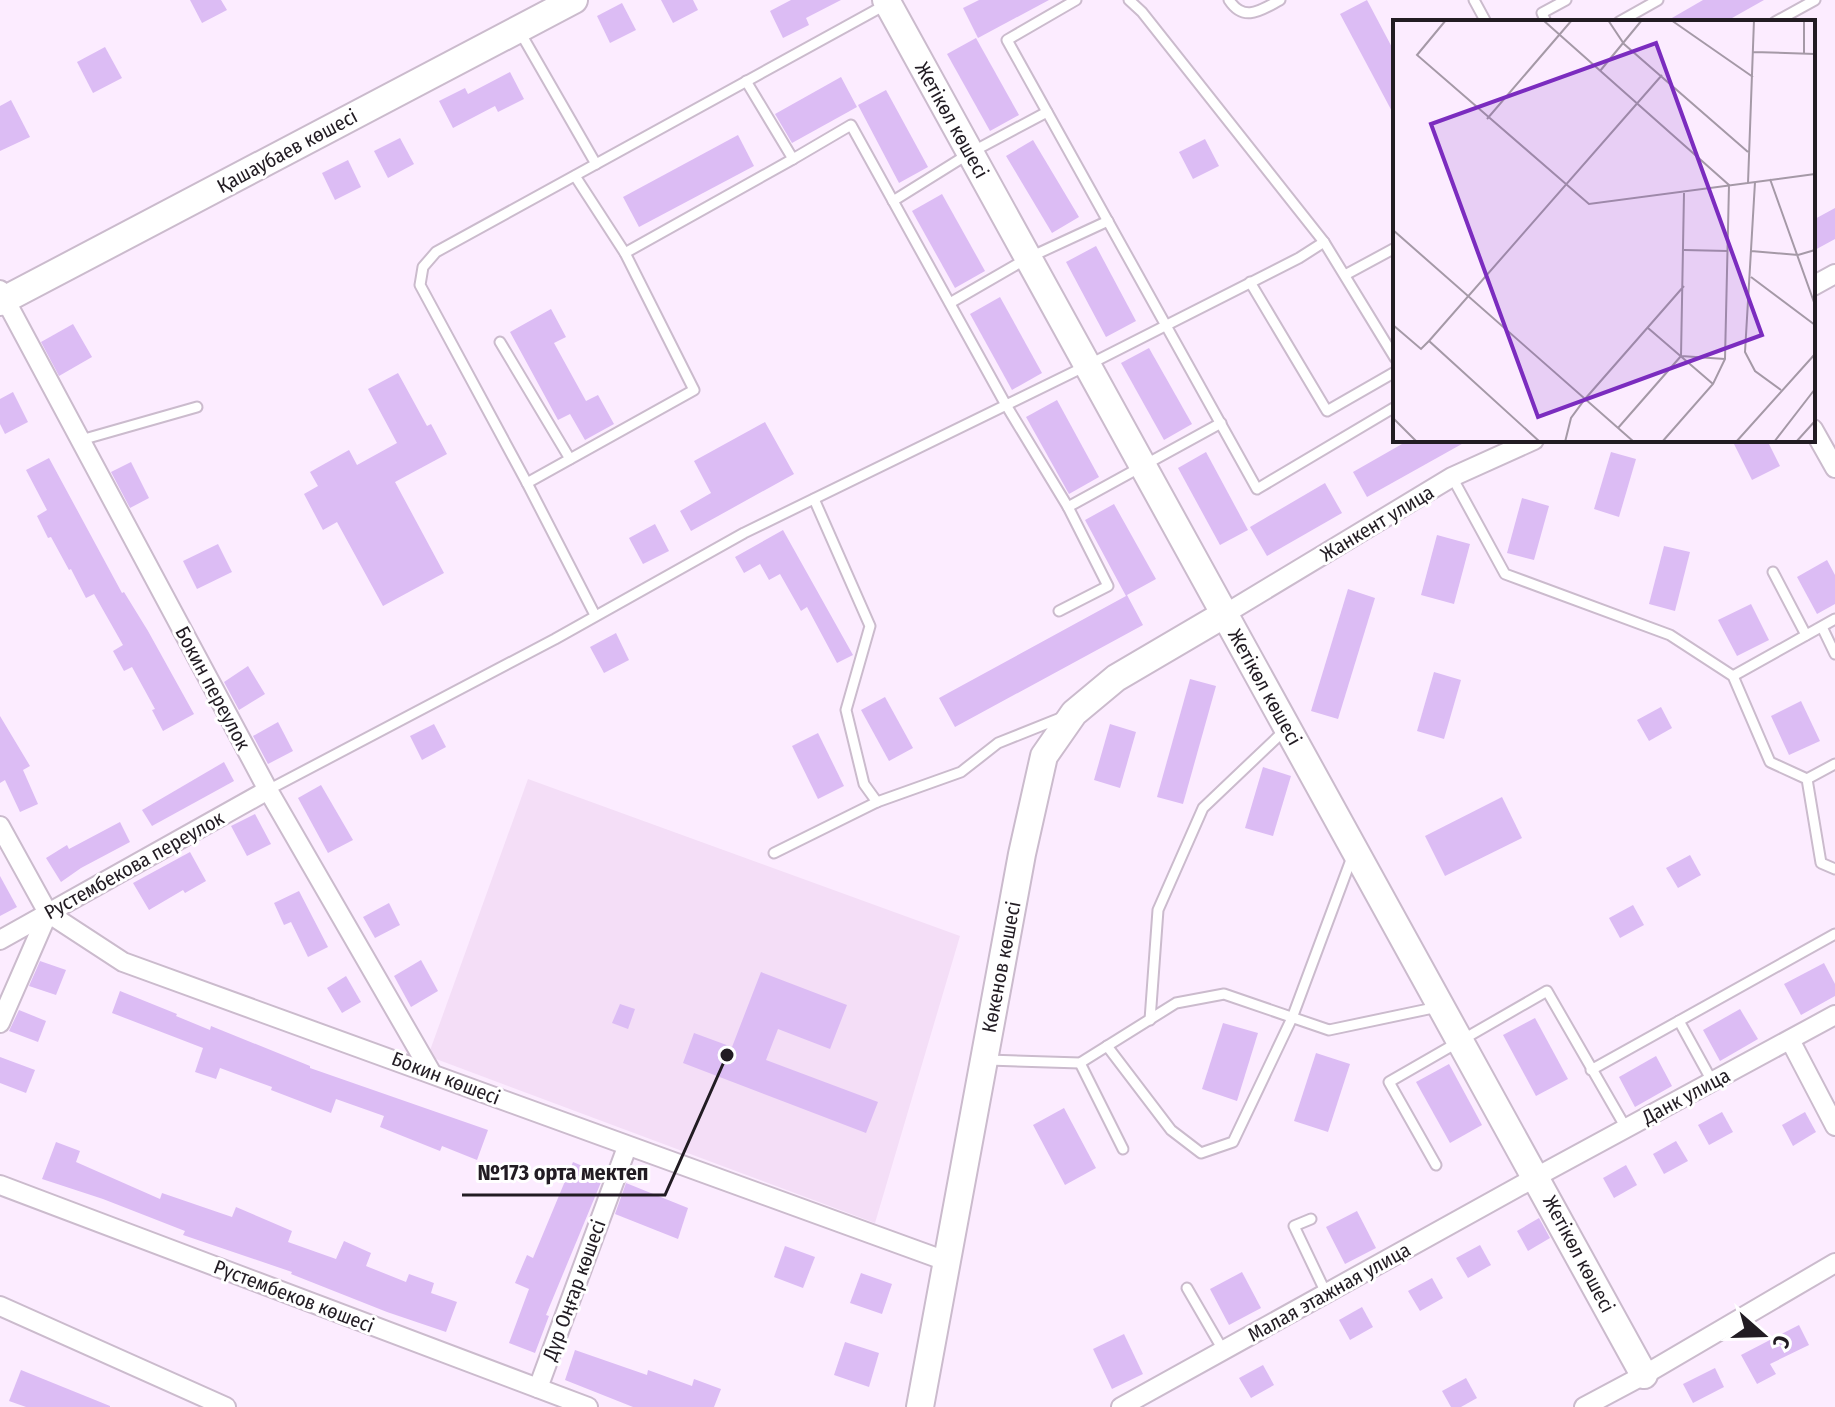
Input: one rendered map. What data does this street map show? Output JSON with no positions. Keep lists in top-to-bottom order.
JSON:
{
  "streets": {
    "street": [
      "Жетікөл көшесі",
      "Қашаубаев көшесі",
      "Жанкент улица",
      "Бокин переулок",
      "Рустембекова переулок",
      "Көкенов көшесі",
      "Бокин көшесі",
      "Данк улица",
      "Дүр Оңғар көшесі",
      "Малая этажная улица",
      "Рүстембеков көшесі"
    ]
  },
  "crossings": [
    ["Жетікөл көшесі", "Жанкент улица"],
    ["Жетікөл көшесі", "Көкенов көшесі"],
    ["Жетікөл көшесі", "Данк улица"],
    ["Жетікөл көшесі", "Малая этажная улица"],
    ["Қашаубаев көшесі", "Бокин переулок"],
    ["Жанкент улица", "Көкенов көшесі"],
    ["Бокин переулок", "Рустембекова переулок"],
    ["Бокин переулок", "Бокин көшесі"],
    ["Рустембекова переулок", "Бокин көшесі"],
    ["Көкенов көшесі", "Бокин көшесі"],
    ["Бокин көшесі", "Дүр Оңғар көшесі"],
    ["Данк улица", "Малая этажная улица"],
    ["Дүр Оңғар көшесі", "Рүстембеков көшесі"]
  ],
  "places": ["№173 орта мектеп"],
  "north": "right"
}
